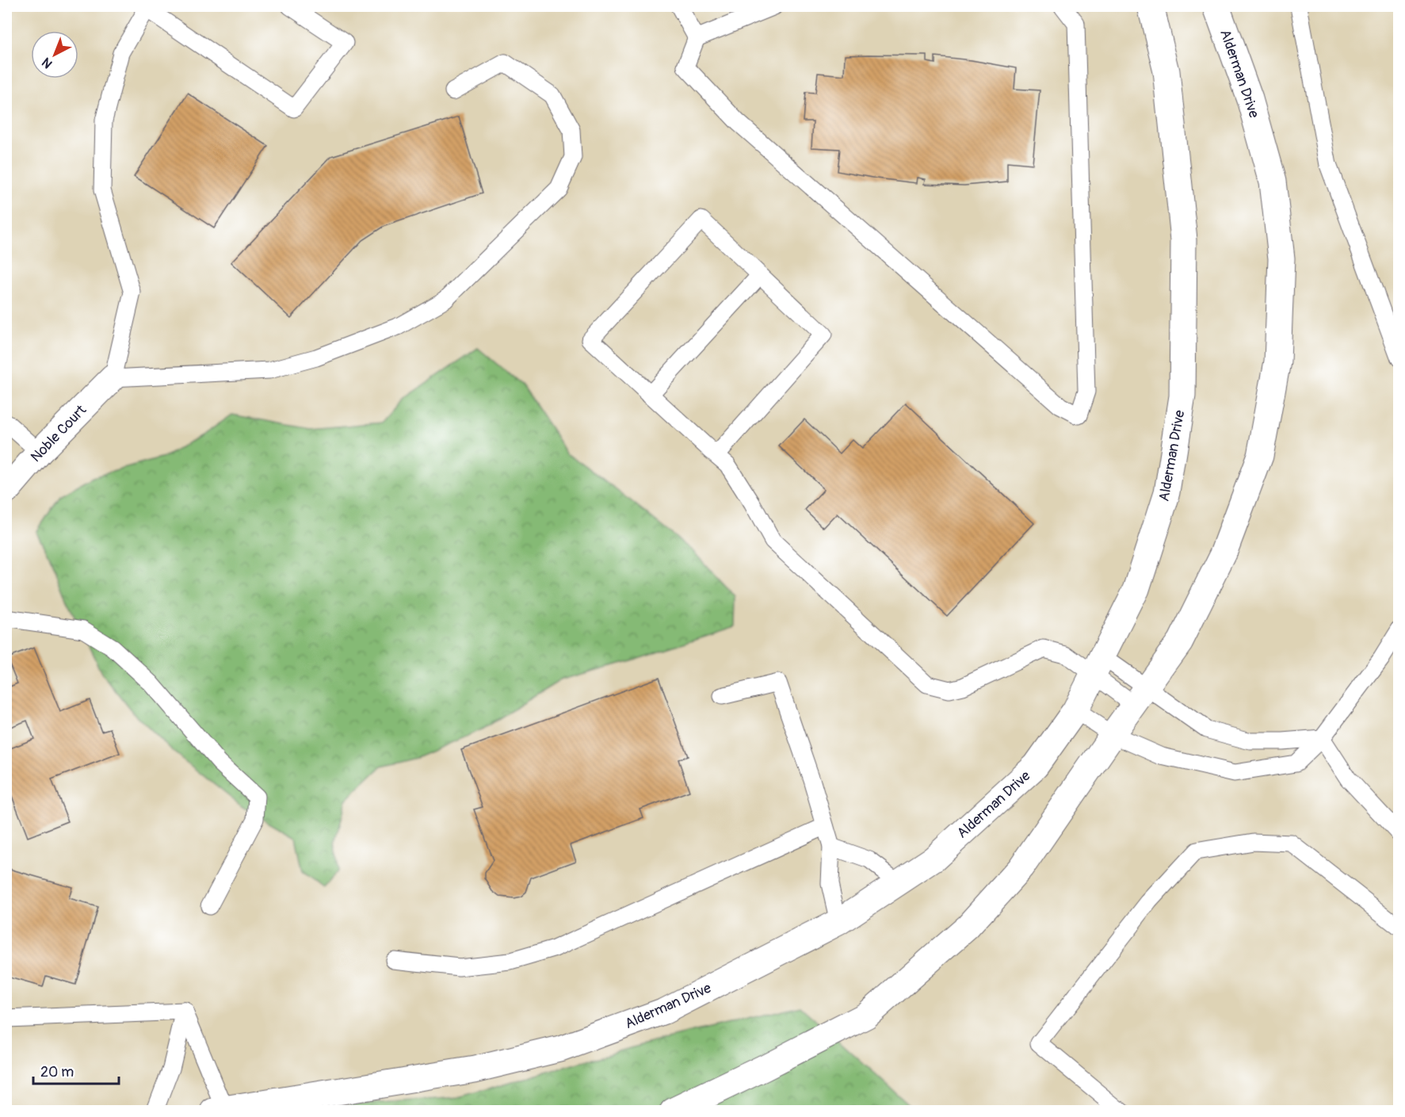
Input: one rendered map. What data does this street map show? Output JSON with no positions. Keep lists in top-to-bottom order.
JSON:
{
  "streets": {
    "street": ["Alderman Drive", "Noble Court"]
  },
  "scale_bar": "20 m",
  "north": "bottom left"
}
